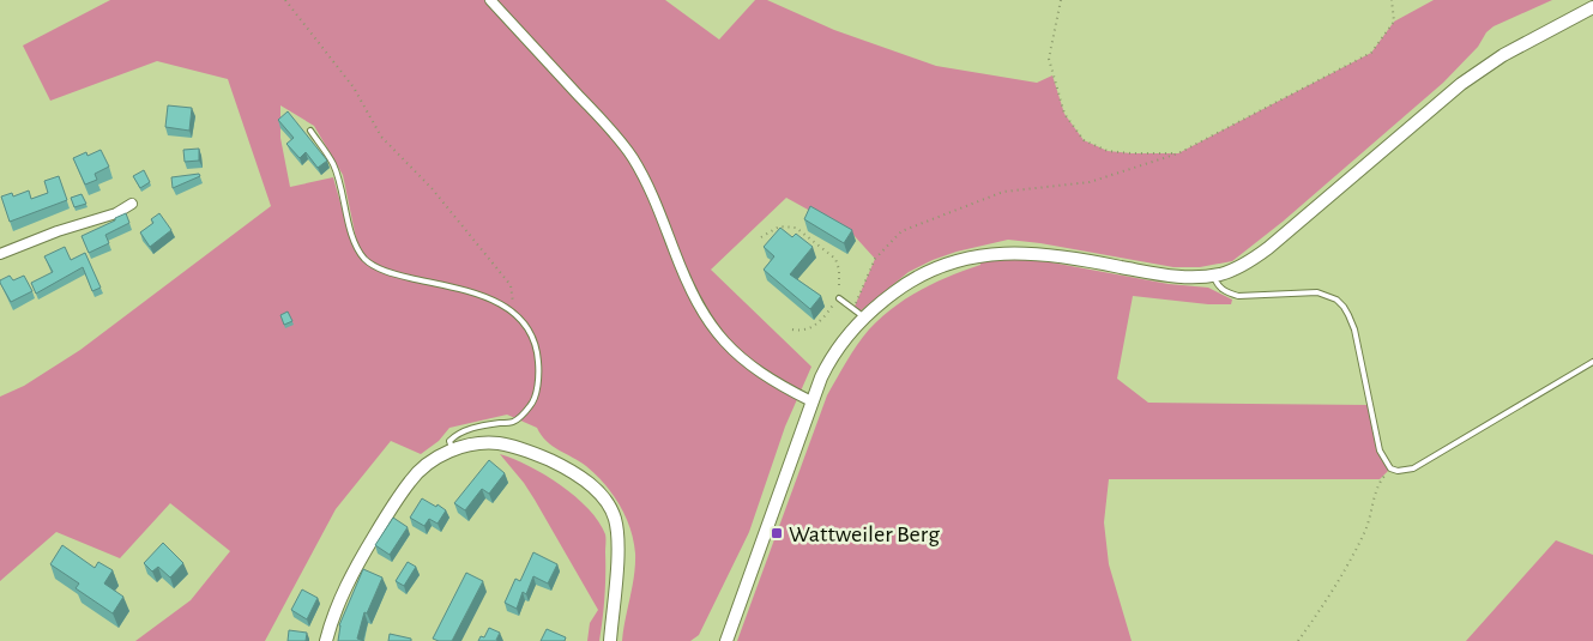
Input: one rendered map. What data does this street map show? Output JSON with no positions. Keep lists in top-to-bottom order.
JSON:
{
  "places": {
    "transit": ["Wattweiler Berg"]
  }
}
